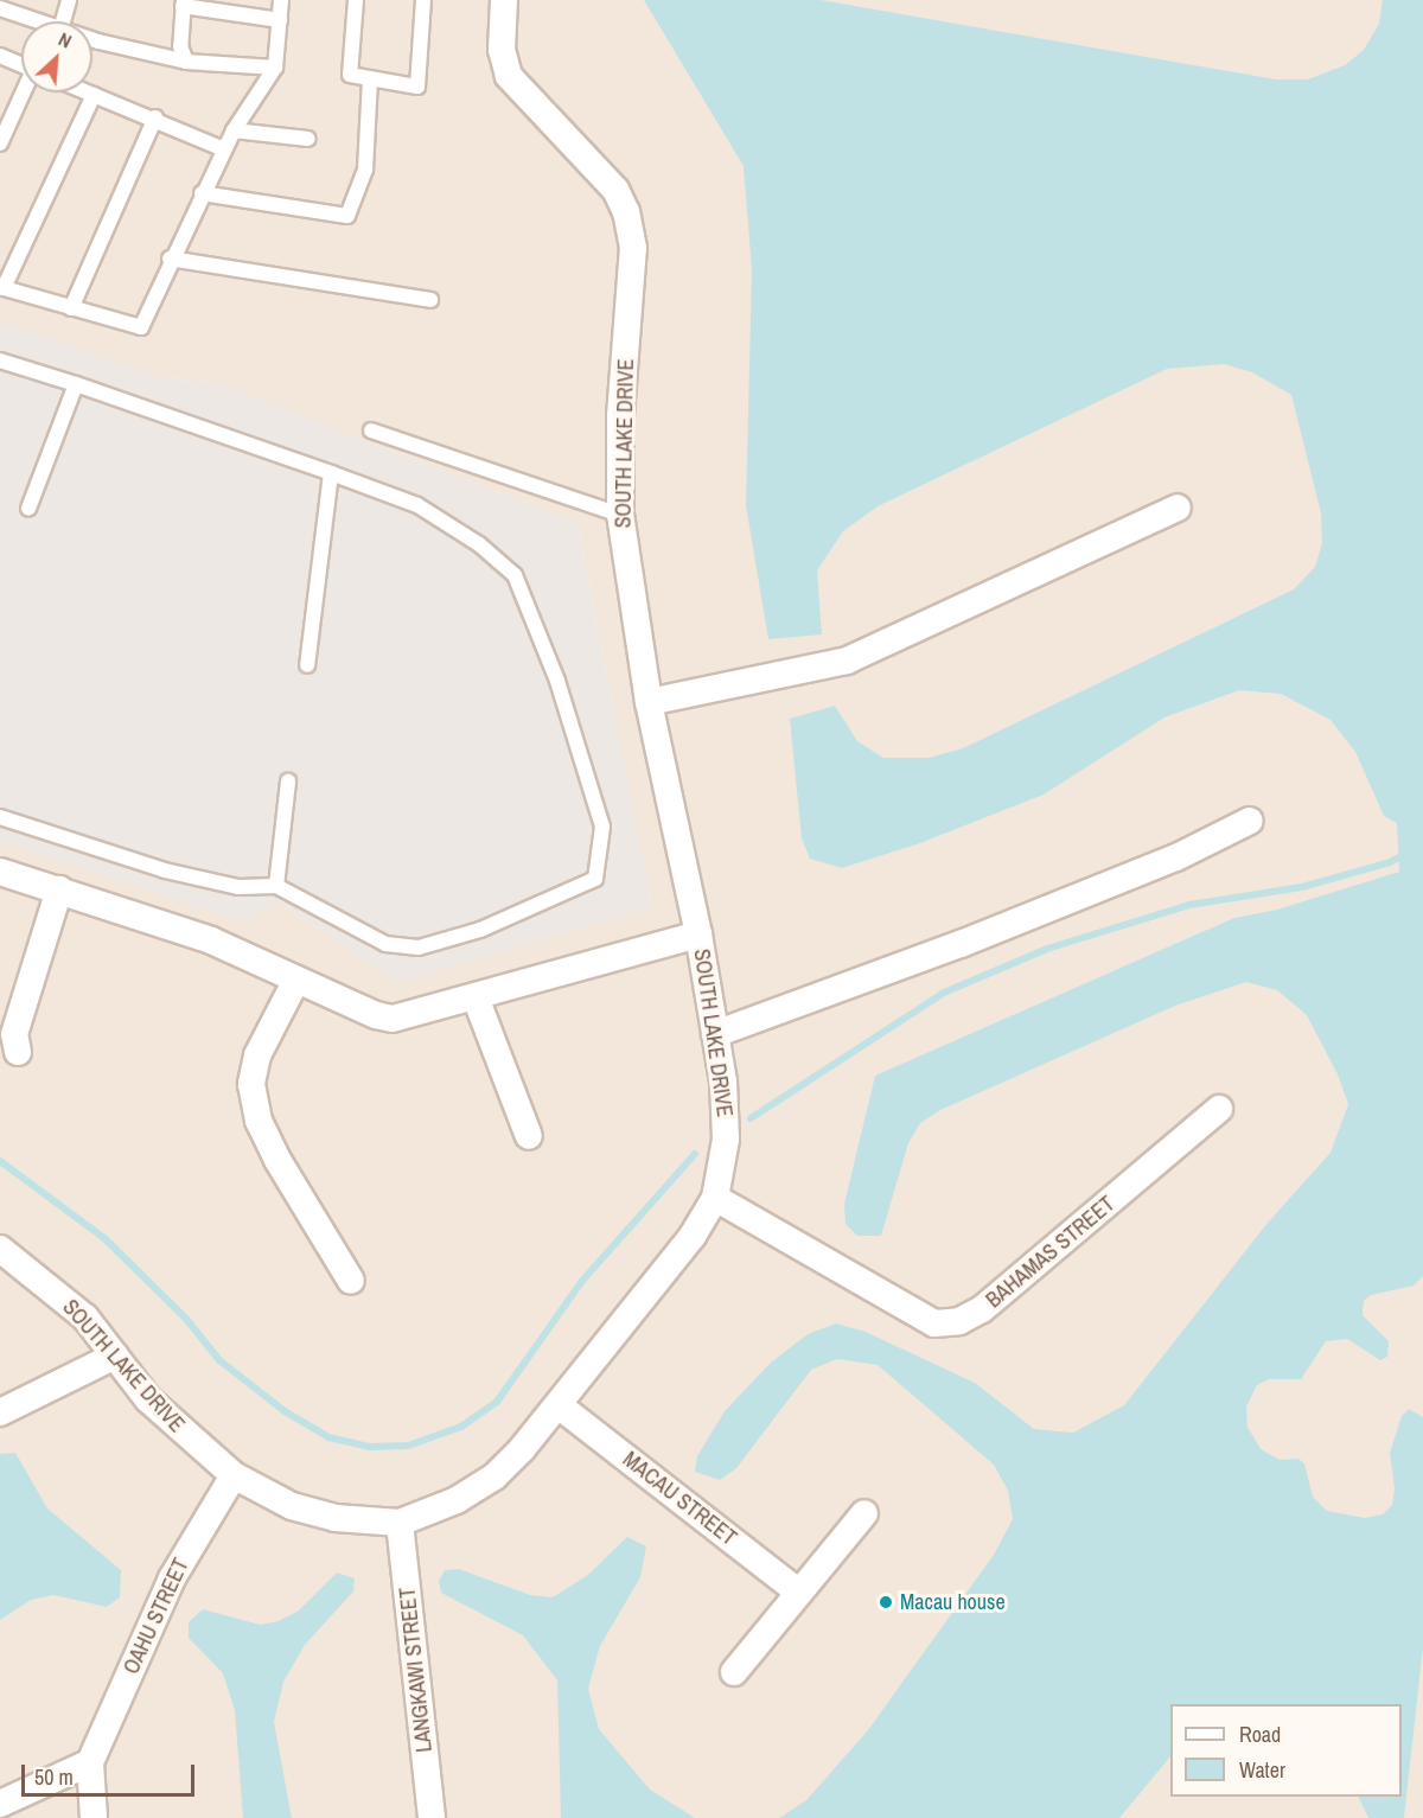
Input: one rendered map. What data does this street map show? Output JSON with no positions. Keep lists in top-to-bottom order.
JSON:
{
  "streets": {
    "street": [
      "SOUTH LAKE DRIVE",
      "BAHAMAS STREET",
      "MACAU STREET",
      "OAHU STREET",
      "LANGKAWI STREET"
    ]
  },
  "crossings": [
    ["SOUTH LAKE DRIVE", "BAHAMAS STREET"],
    ["SOUTH LAKE DRIVE", "MACAU STREET"],
    ["SOUTH LAKE DRIVE", "OAHU STREET"],
    ["SOUTH LAKE DRIVE", "LANGKAWI STREET"]
  ],
  "places": ["Macau house"],
  "legend": ["Road", "Water"],
  "scale_bar": "50 m",
  "north": "top right"
}
